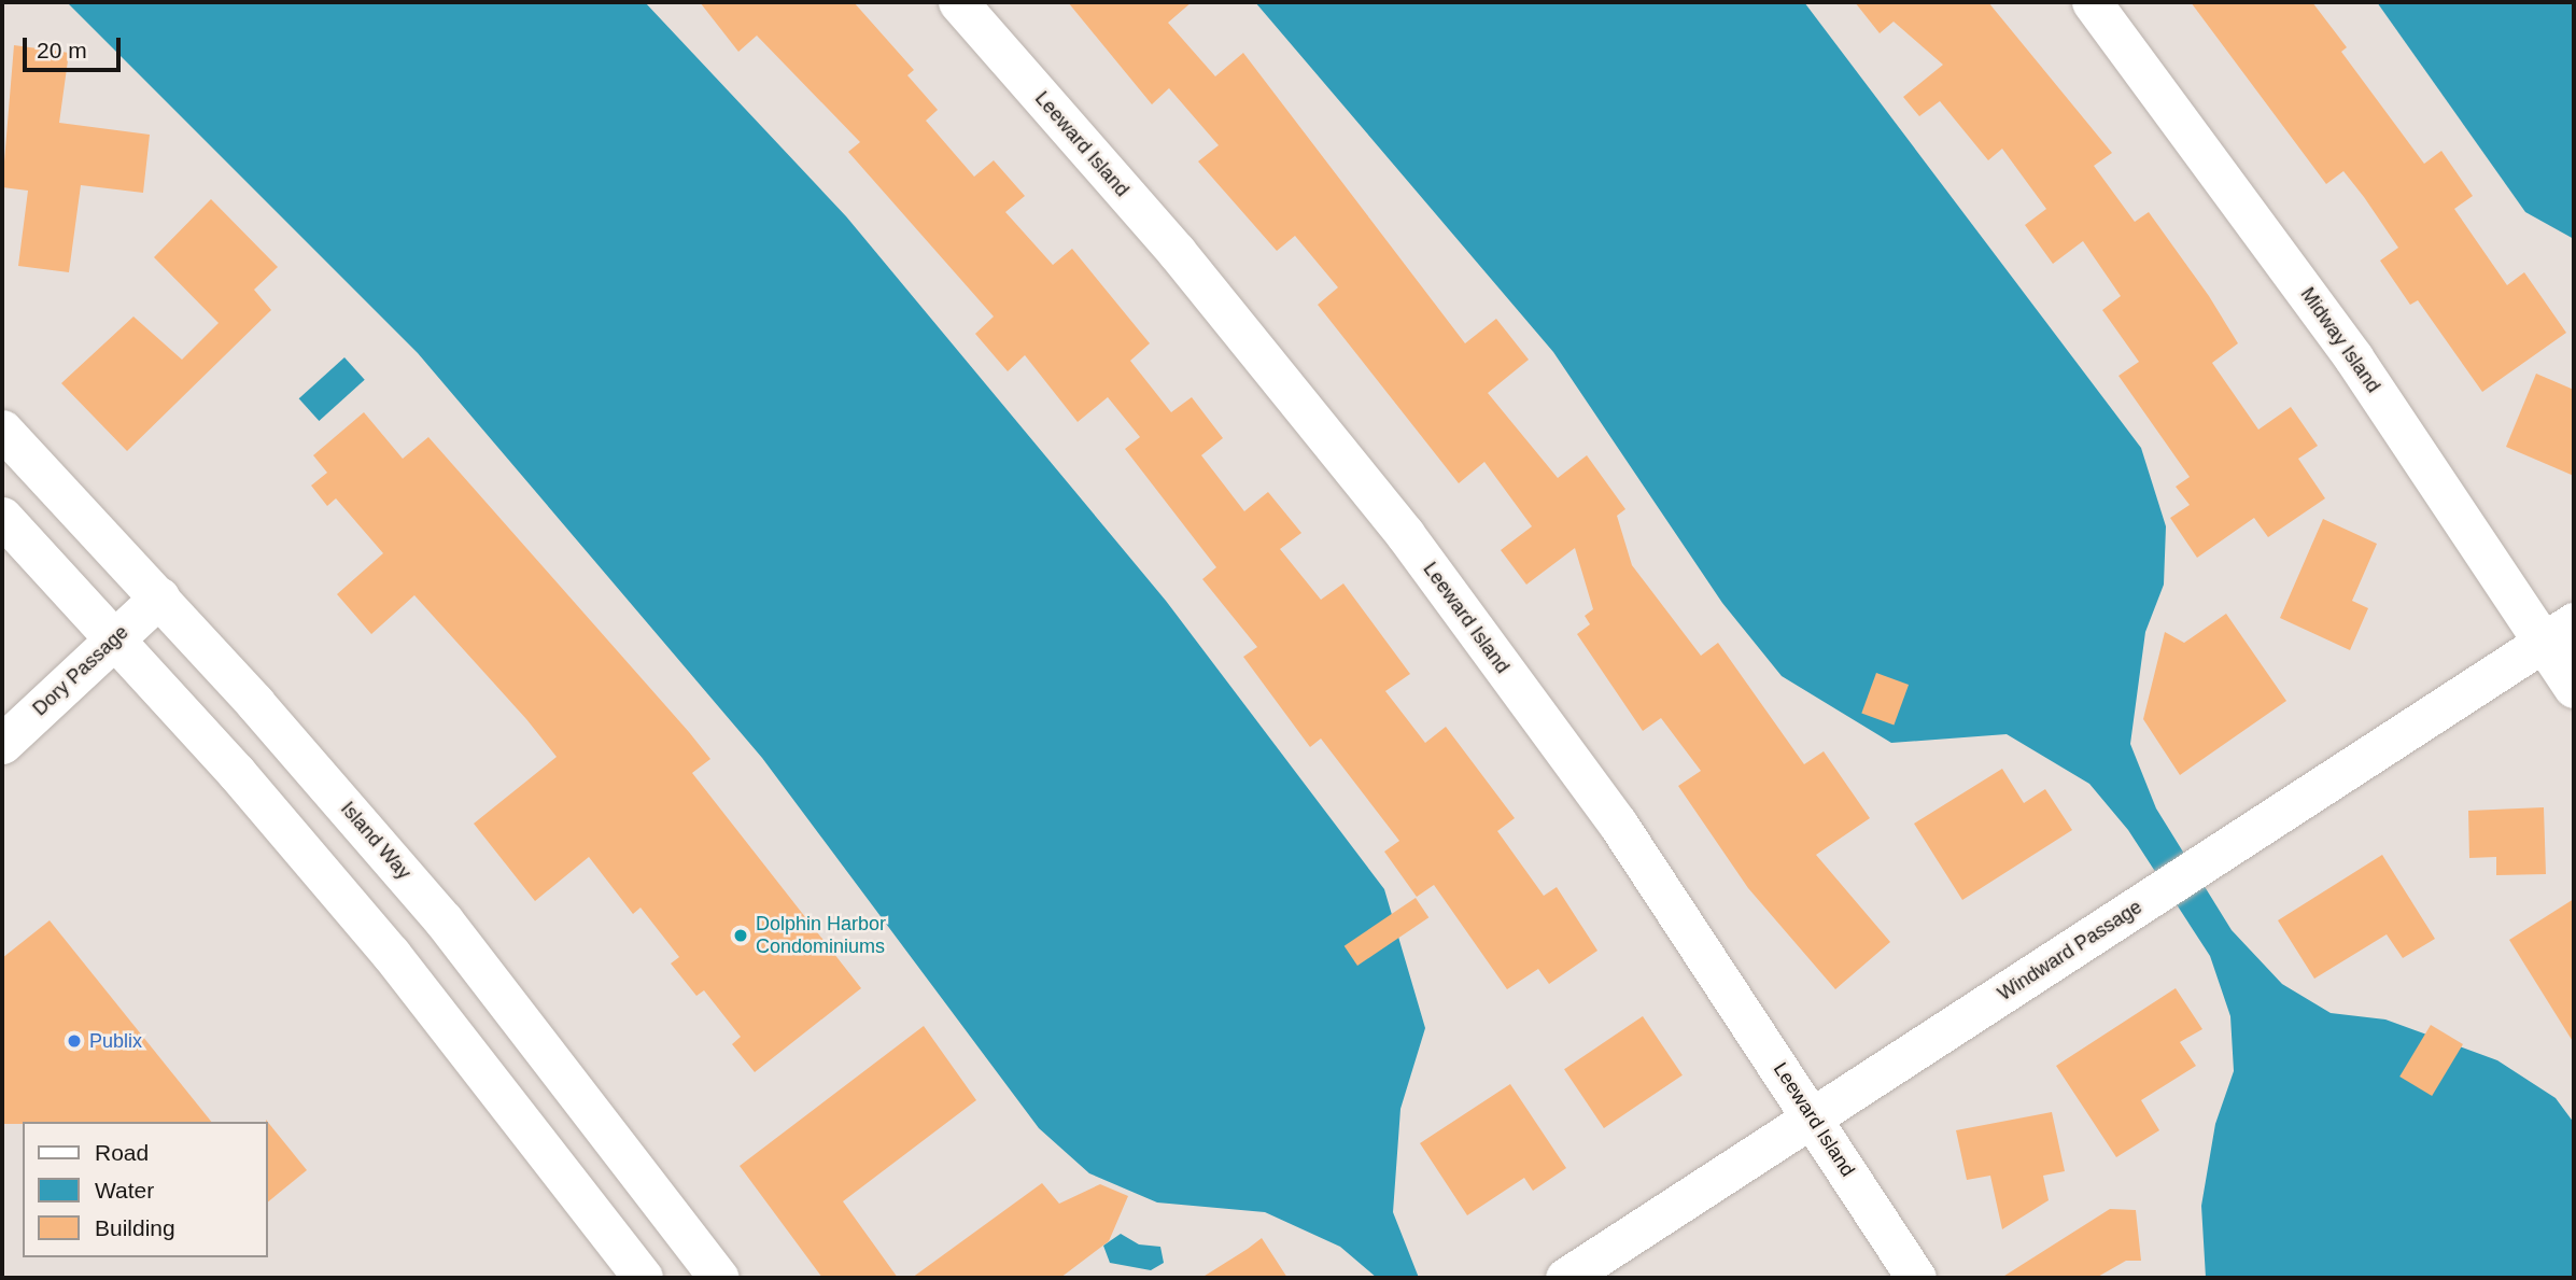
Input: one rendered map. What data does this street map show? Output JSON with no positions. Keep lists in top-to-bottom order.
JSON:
{
  "streets": {
    "street": [
      "Leeward Island",
      "Midway Island",
      "Dory Passage",
      "Island Way",
      "Windward Passage"
    ]
  },
  "crossings": [
    ["Leeward Island", "Windward Passage"],
    ["Midway Island", "Windward Passage"],
    ["Dory Passage", "Island Way"]
  ],
  "places": ["Dolphin Harbor Condominiums", "Publix"],
  "legend": ["Road", "Water", "Building"],
  "scale_bar": "20 m"
}
